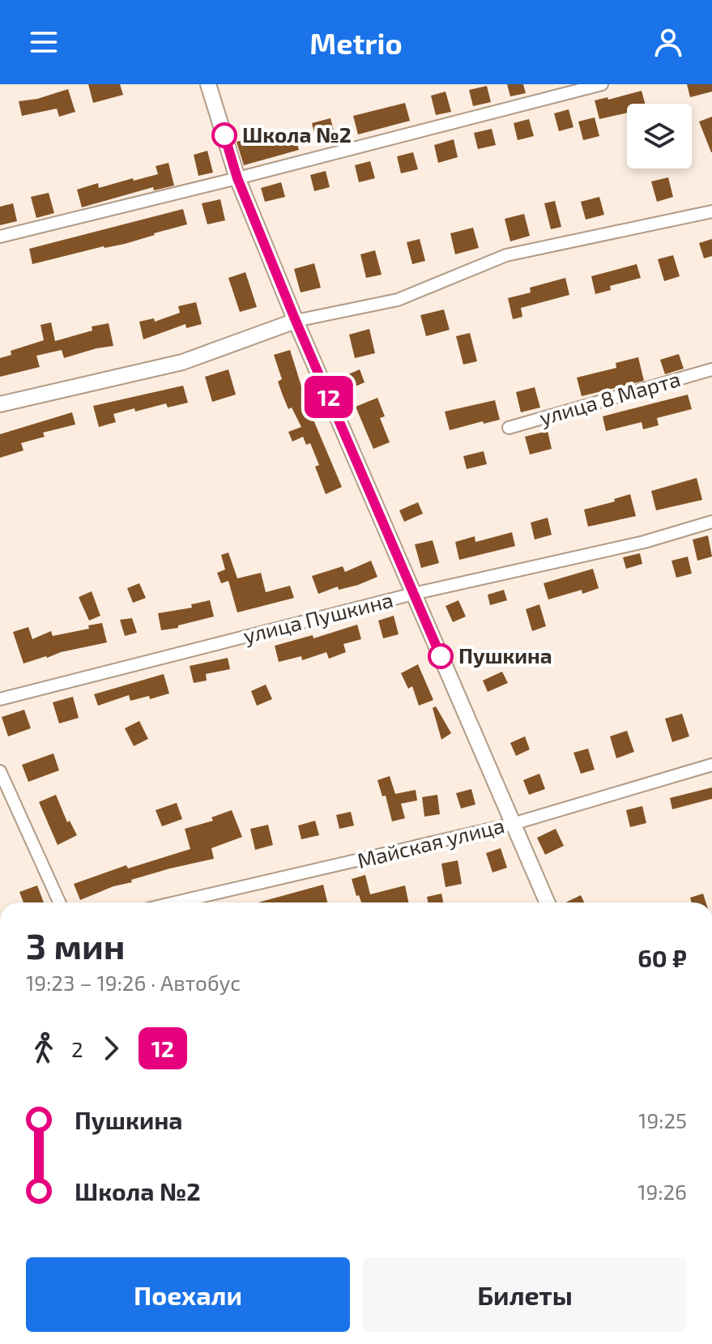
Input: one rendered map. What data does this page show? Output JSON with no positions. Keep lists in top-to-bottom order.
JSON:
{
  "streets": {
    "street": ["улица 8 Марта", "улица Пушкина", "Майская улица"]
  },
  "places": ["Школа №2", "Пушкина"],
  "lines": ["bus line 12"],
  "page": {
    "header": "Metrio",
    "on_map": "12",
    "heading": ["3 мин", "19:23 – 19:26 · Автобус", "60 ₽"],
    "legs": ["2", "12"],
    "list": [
      {
        "name": "Пушкина",
        "value": "19:25"
      },
      {
        "name": "Школа №2",
        "value": "19:26"
      }
    ],
    "buttons": ["Поехали", "Билеты"]
  }
}
